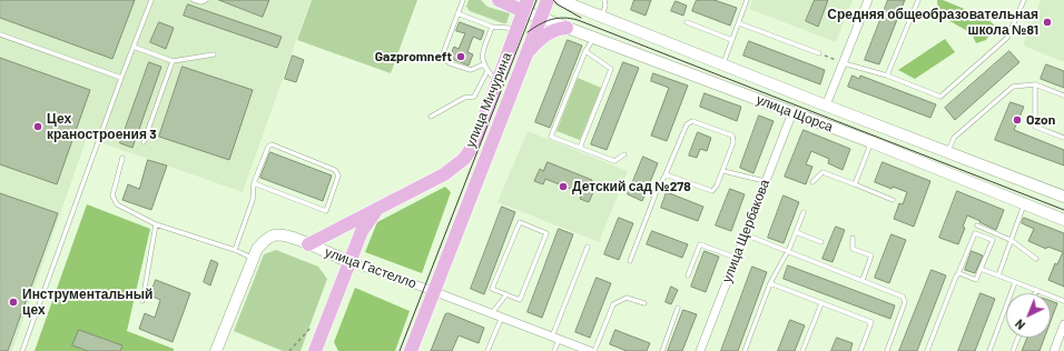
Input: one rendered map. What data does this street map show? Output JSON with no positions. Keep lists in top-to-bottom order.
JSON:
{
  "streets": {
    "main road": ["улица Мичурина", "улица Щорса", "улица Гастелло"],
    "street": ["улица Щербакова"]
  },
  "crossings": [
    ["улица Мичурина", "улица Щорса"],
    ["улица Мичурина", "улица Гастелло"],
    ["улица Щорса", "улица Щербакова"]
  ],
  "places": [
    "Средняя общеобразовательная школа №81",
    "Gazpromneft",
    "Ozon",
    "Цех краностроения 3",
    "Детский сад №278",
    "Инструментальный цех"
  ],
  "north": "bottom left"
}
